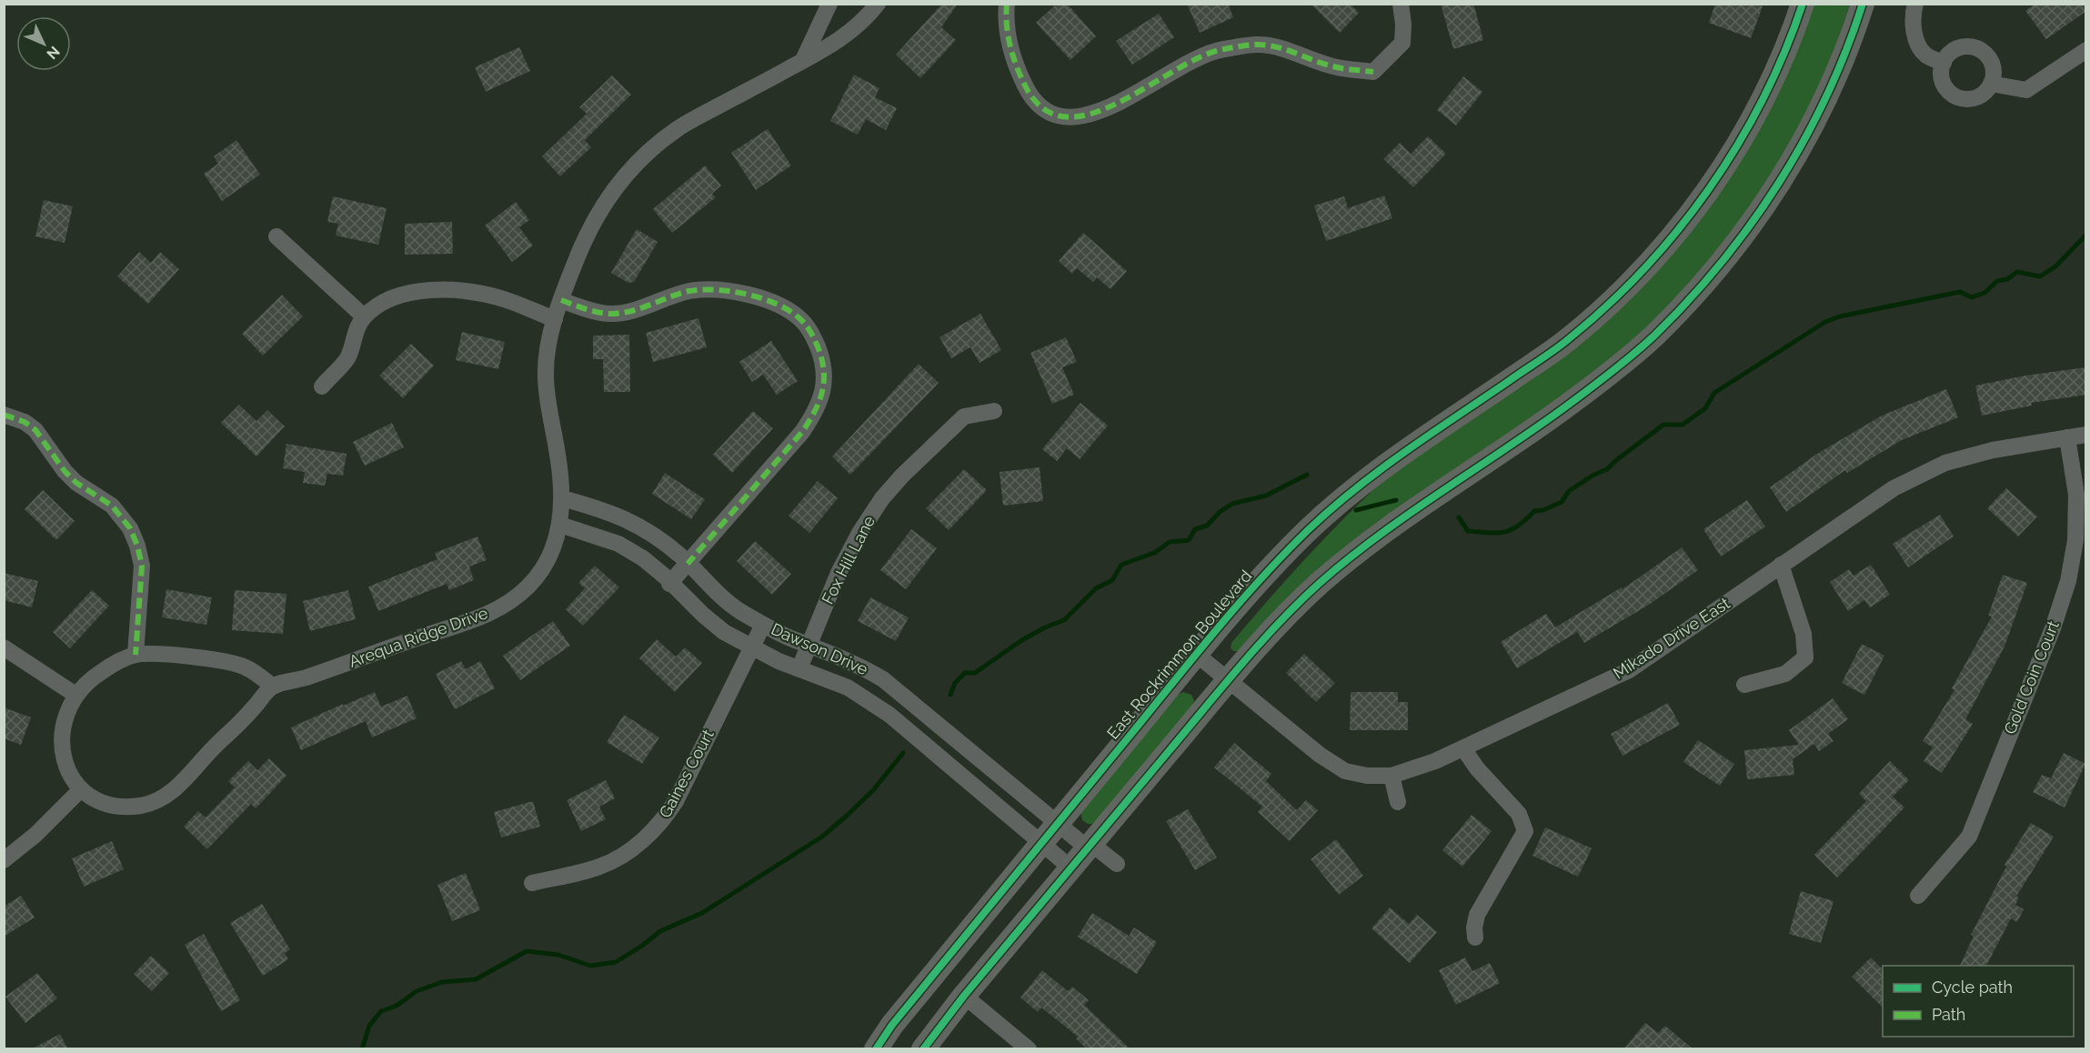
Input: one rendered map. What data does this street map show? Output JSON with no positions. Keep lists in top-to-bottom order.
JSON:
{
  "streets": {
    "main road": ["East Rockrimmon Boulevard"],
    "street": [
      "Fox Hill Lane",
      "Arequa Ridge Drive",
      "Mikado Drive East",
      "Dawson Drive",
      "Gold Coin Court",
      "Gaines Court"
    ]
  },
  "crossings": [
    ["Fox Hill Lane", "Dawson Drive"],
    ["Arequa Ridge Drive", "Dawson Drive"],
    ["Mikado Drive East", "East Rockrimmon Boulevard"],
    ["Mikado Drive East", "Gold Coin Court"],
    ["Dawson Drive", "East Rockrimmon Boulevard"],
    ["Dawson Drive", "Gaines Court"]
  ],
  "legend": ["Cycle path", "Path"],
  "north": "bottom right"
}
